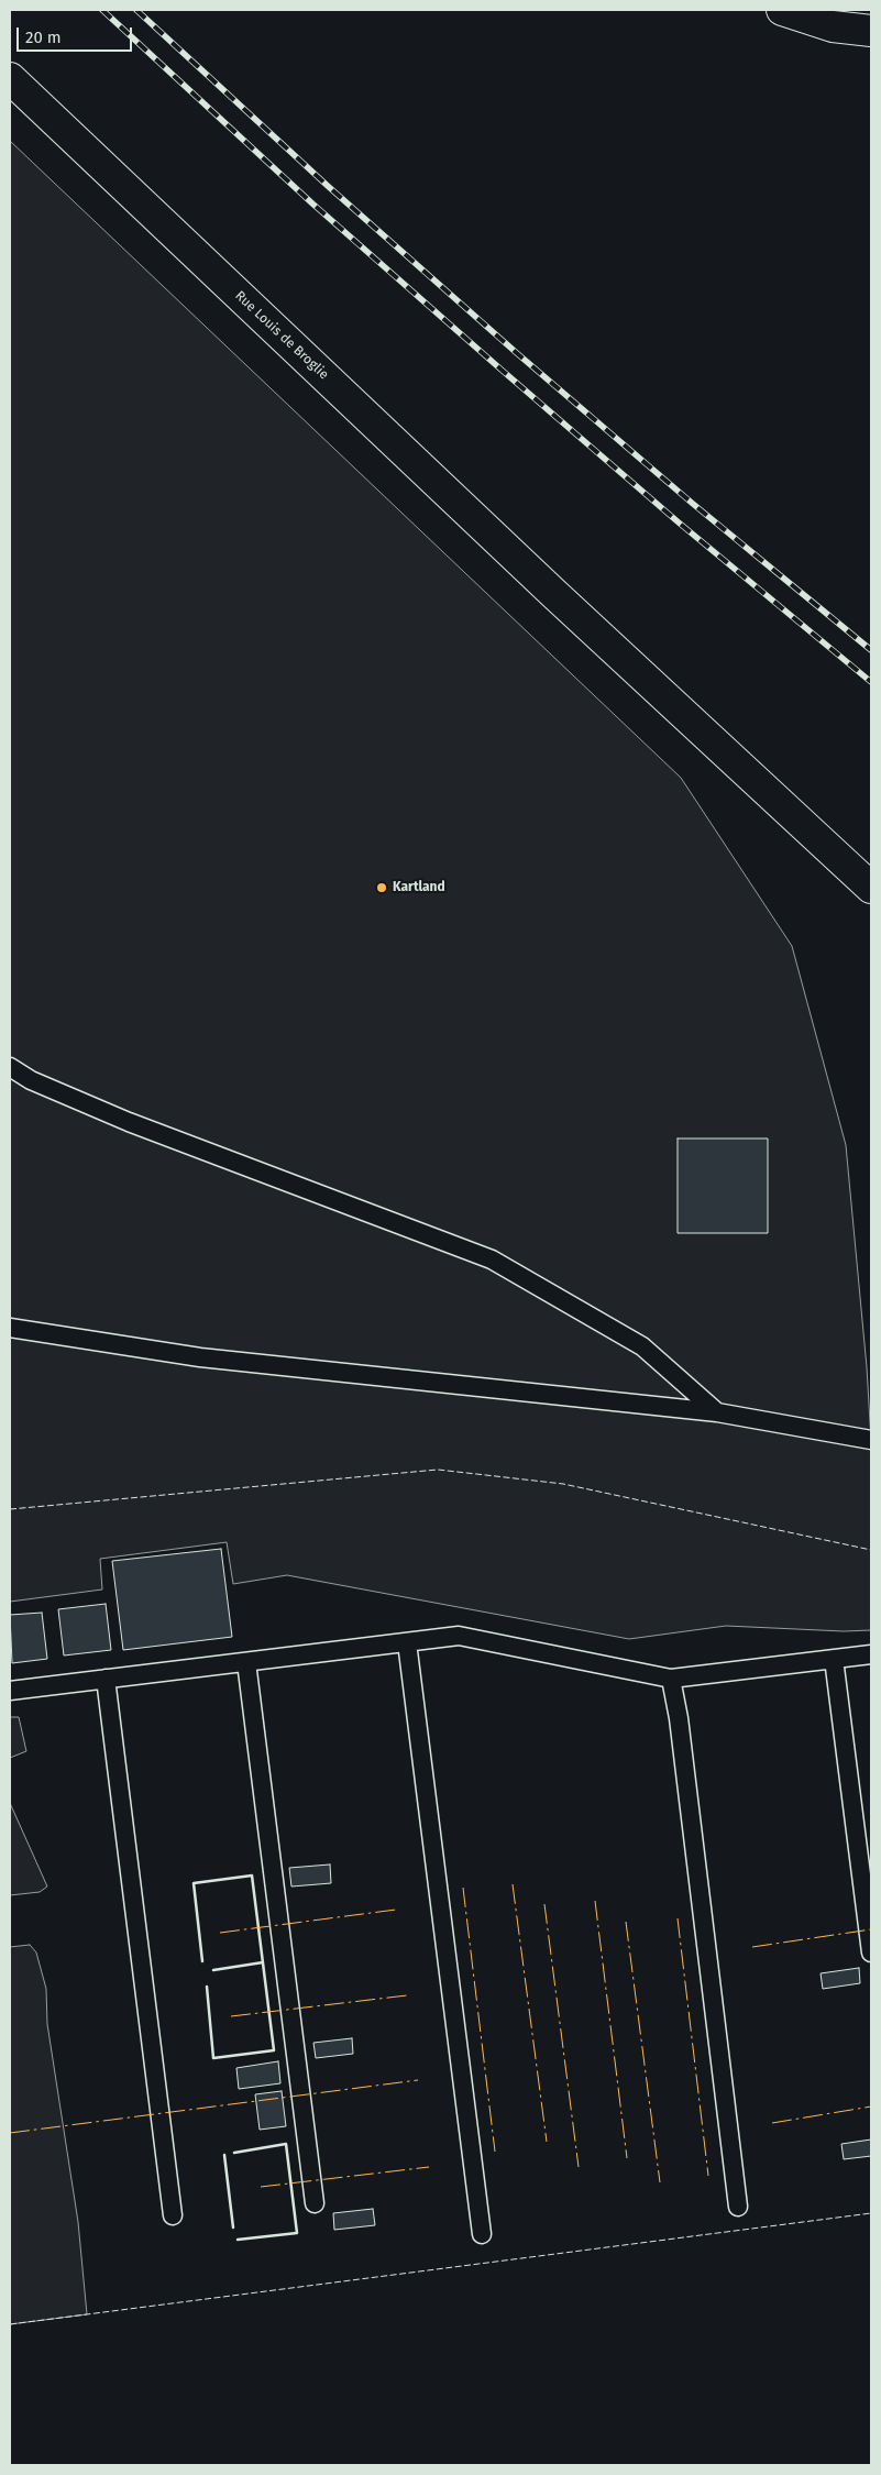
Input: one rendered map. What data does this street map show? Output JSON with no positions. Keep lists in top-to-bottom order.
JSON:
{
  "streets": {
    "street": ["Rue Louis de Broglie"]
  },
  "places": ["Kartland"],
  "scale_bar": "20 m"
}
